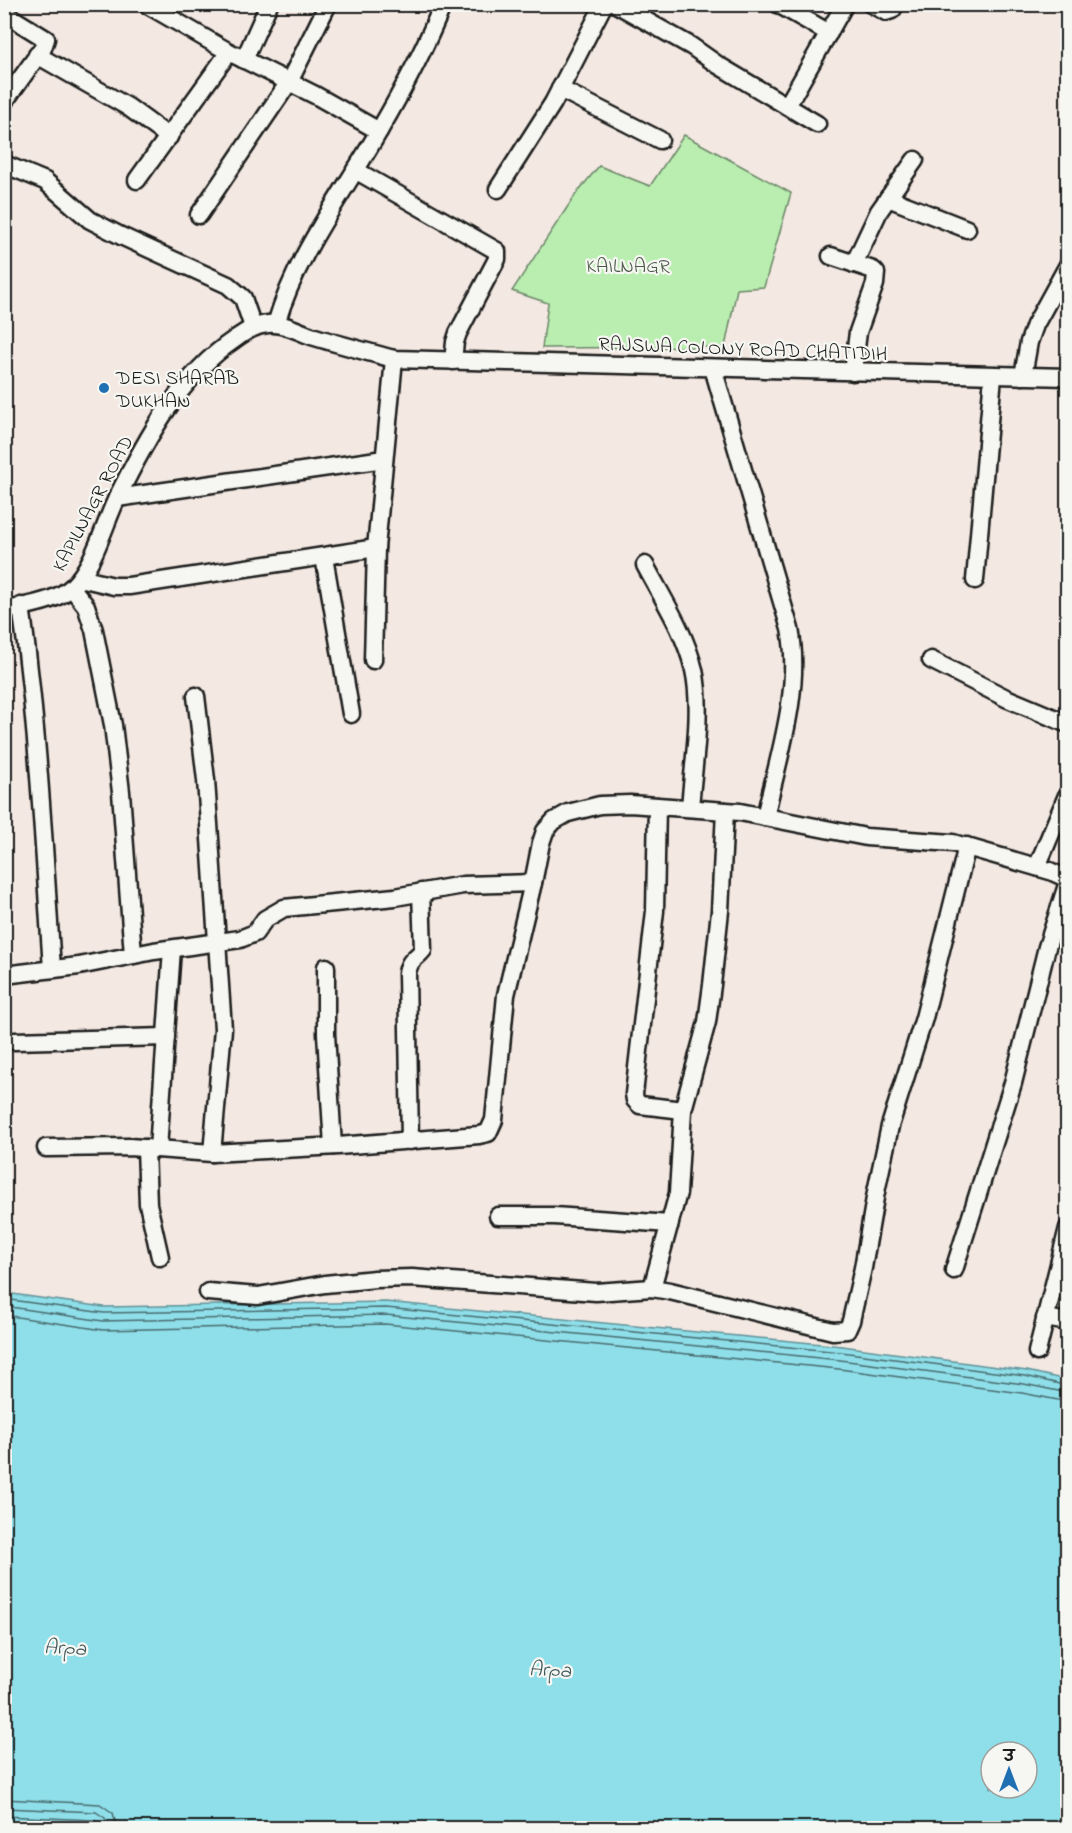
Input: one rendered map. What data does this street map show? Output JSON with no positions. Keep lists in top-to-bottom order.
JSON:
{
  "streets": {
    "street": ["RAJSWA COLONY ROAD CHATIDIH", "KAPILNAGR ROAD"]
  },
  "crossings": [
    ["RAJSWA COLONY ROAD CHATIDIH", "KAPILNAGR ROAD"]
  ],
  "water": ["Arpa"],
  "parks": ["KAILNAGR"],
  "places": ["DESI SHARAB DUKHAN"],
  "north": "top"
}
